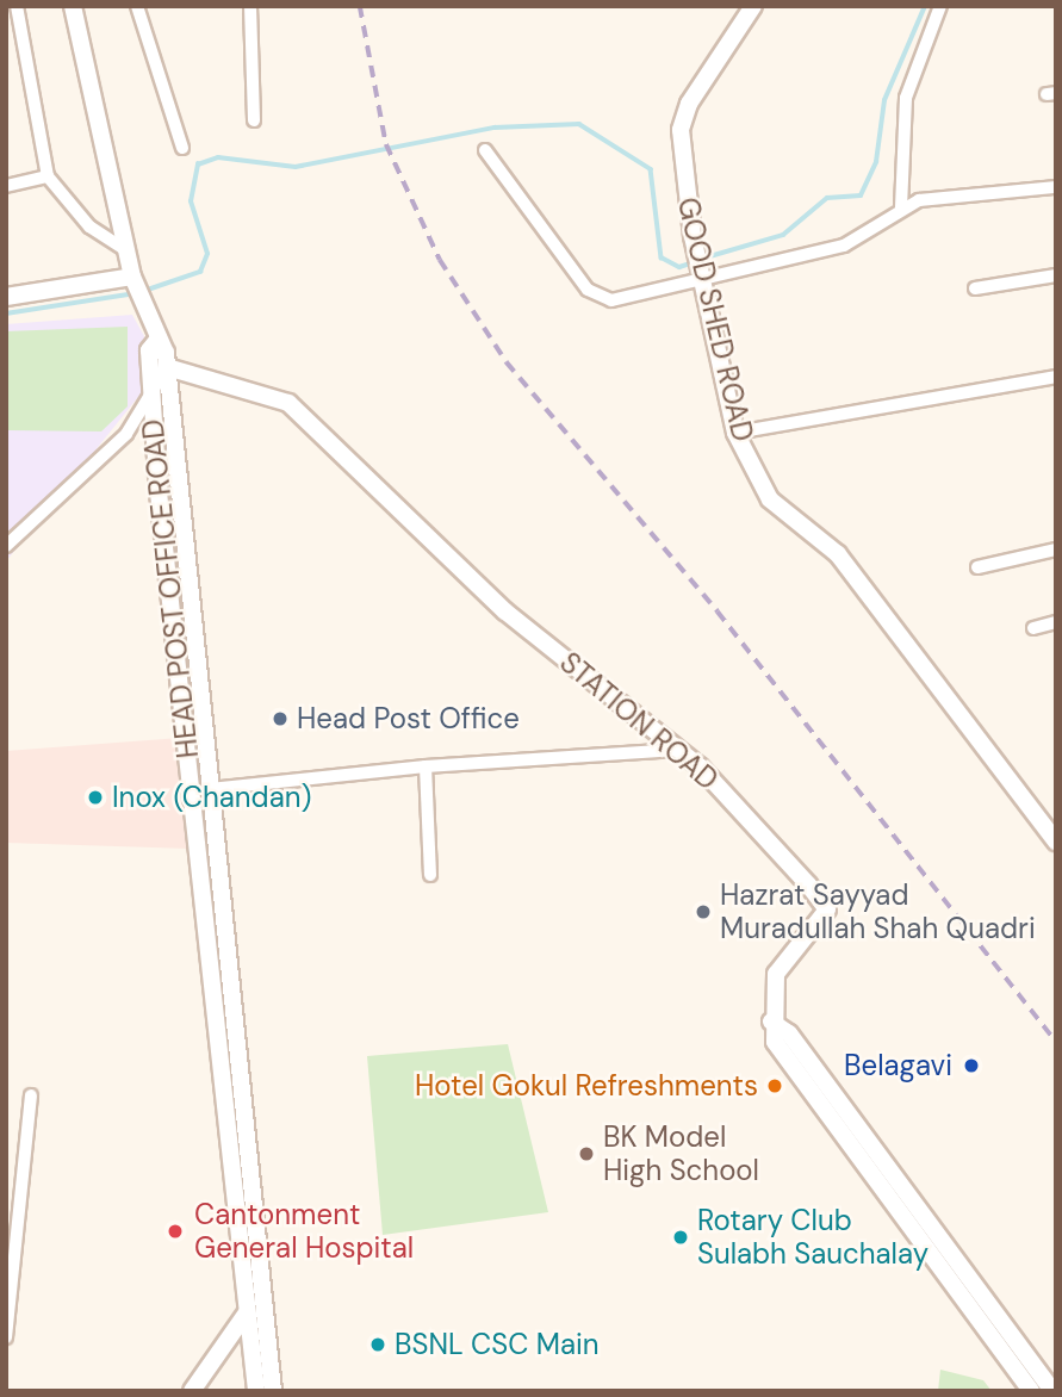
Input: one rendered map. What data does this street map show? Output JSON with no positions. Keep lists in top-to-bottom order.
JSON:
{
  "streets": {
    "street": ["GOOD SHED ROAD", "HEAD POST OFFICE ROAD", "STATION ROAD"]
  },
  "crossings": [
    ["HEAD POST OFFICE ROAD", "STATION ROAD"]
  ],
  "places": [
    "Head Post Office",
    "Inox (Chandan)",
    "Hazrat Sayyad Muradullah Shah Quadri",
    "Belagavi",
    "Hotel Gokul Refreshments",
    "BK Model High School",
    "Cantonment General Hospital",
    "Rotary Club Sulabh Sauchalay",
    "BSNL CSC Main"
  ]
}
